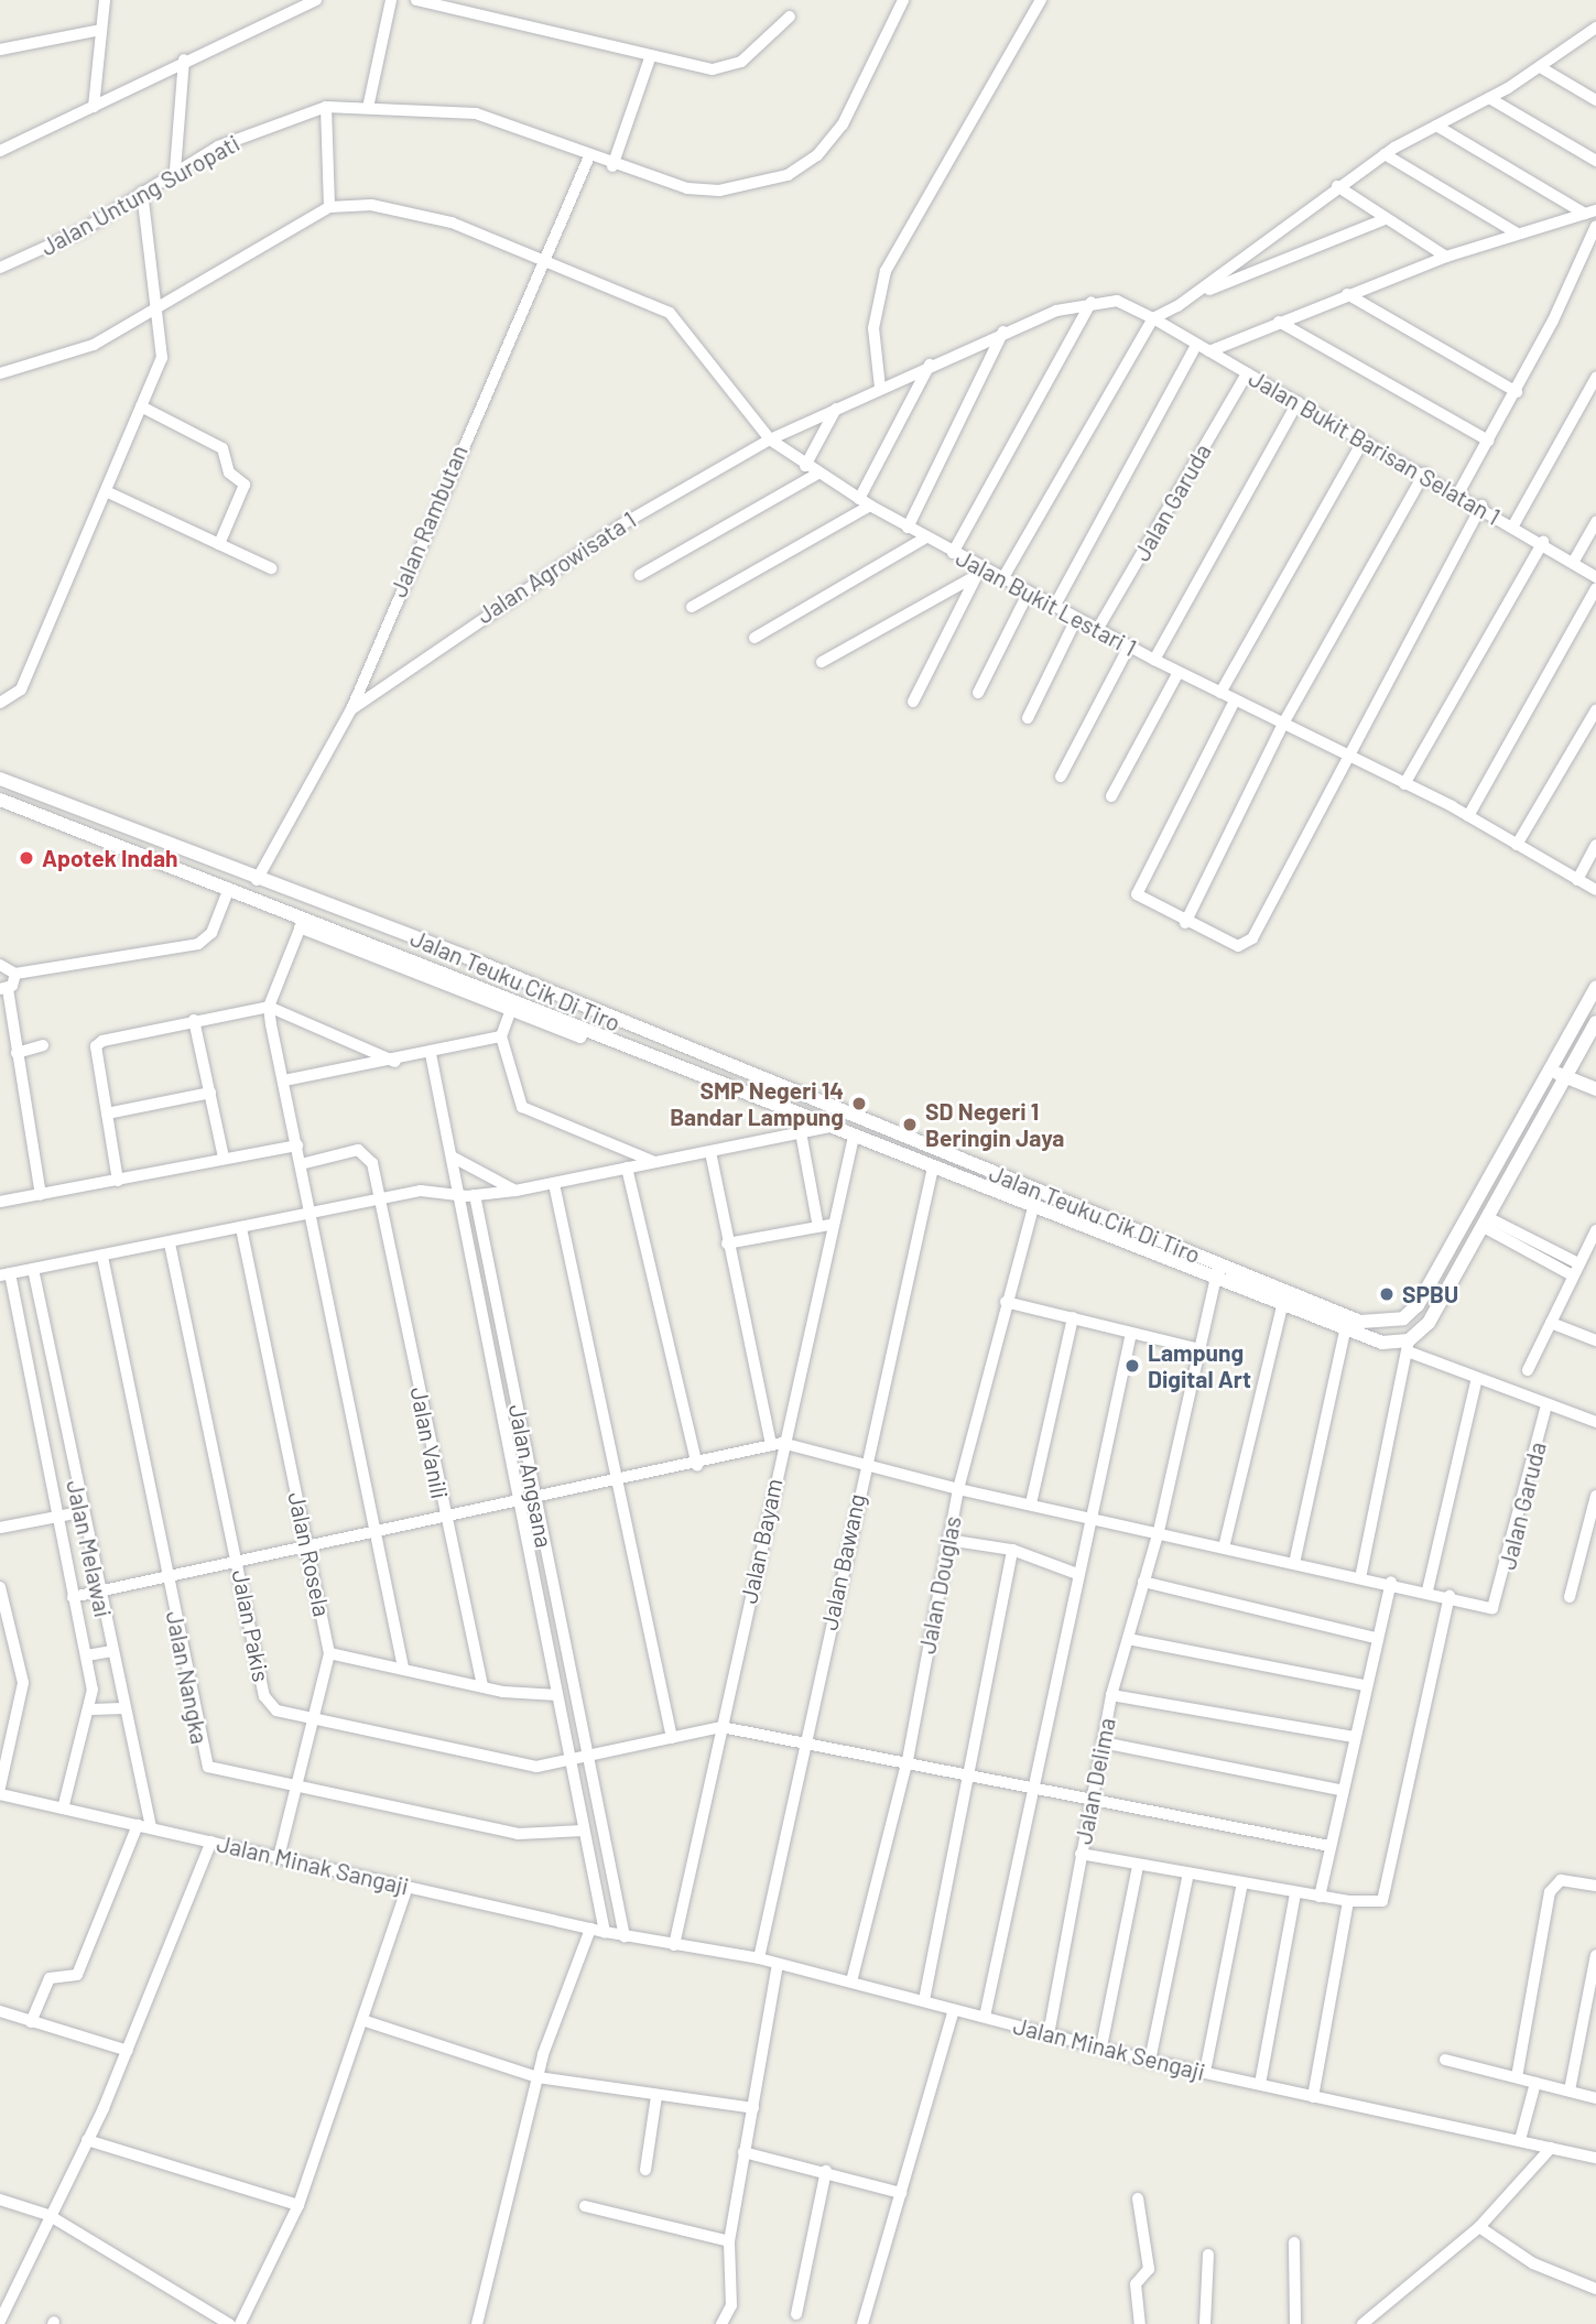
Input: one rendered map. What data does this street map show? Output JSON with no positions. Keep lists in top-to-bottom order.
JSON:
{
  "streets": {
    "street": [
      "Jalan Untung Suropati",
      "Jalan Bukit Barisan Selatan 1",
      "Jalan Garuda",
      "Jalan Rambutan",
      "Jalan Agrowisata 1",
      "Jalan Bukit Lestari 1",
      "Jalan Teuku Cik Di Tiro",
      "Jalan Vanili",
      "Jalan Angsana",
      "Jalan Bayam",
      "Jalan Melawai",
      "Jalan Rosela",
      "Jalan Bawang",
      "Jalan Douglas",
      "Jalan Pakis",
      "Jalan Nangka",
      "Jalan Delima",
      "Jalan Minak Sangaji",
      "Jalan Minak Sengaji"
    ]
  },
  "crossings": [
    ["Jalan Untung Suropati", "Jalan Rambutan"],
    ["Jalan Bukit Barisan Selatan 1", "Jalan Garuda"],
    ["Jalan Bukit Barisan Selatan 1", "Jalan Agrowisata 1"],
    ["Jalan Garuda", "Jalan Bukit Lestari 1"],
    ["Jalan Rambutan", "Jalan Agrowisata 1"],
    ["Jalan Rambutan", "Jalan Bukit Lestari 1"],
    ["Jalan Rambutan", "Jalan Teuku Cik Di Tiro"],
    ["Jalan Agrowisata 1", "Jalan Bukit Lestari 1"],
    ["Jalan Teuku Cik Di Tiro", "Jalan Bayam"],
    ["Jalan Teuku Cik Di Tiro", "Jalan Bawang"],
    ["Jalan Teuku Cik Di Tiro", "Jalan Douglas"],
    ["Jalan Teuku Cik Di Tiro", "Jalan Delima"],
    ["Jalan Vanili", "Jalan Angsana"],
    ["Jalan Angsana", "Jalan Bayam"],
    ["Jalan Angsana", "Jalan Melawai"],
    ["Jalan Angsana", "Jalan Rosela"],
    ["Jalan Angsana", "Jalan Pakis"],
    ["Jalan Angsana", "Jalan Nangka"],
    ["Jalan Angsana", "Jalan Minak Sangaji"],
    ["Jalan Angsana", "Jalan Minak Sengaji"],
    ["Jalan Bayam", "Jalan Minak Sengaji"],
    ["Jalan Melawai", "Jalan Minak Sangaji"],
    ["Jalan Bawang", "Jalan Minak Sengaji"],
    ["Jalan Douglas", "Jalan Minak Sengaji"],
    ["Jalan Delima", "Jalan Minak Sengaji"],
    ["Jalan Minak Sangaji", "Jalan Minak Sengaji"]
  ],
  "places": [
    "Apotek Indah",
    "SMP Negeri 14 Bandar Lampung",
    "SD Negeri 1 Beringin Jaya",
    "SPBU",
    "Lampung Digital Art"
  ]
}
